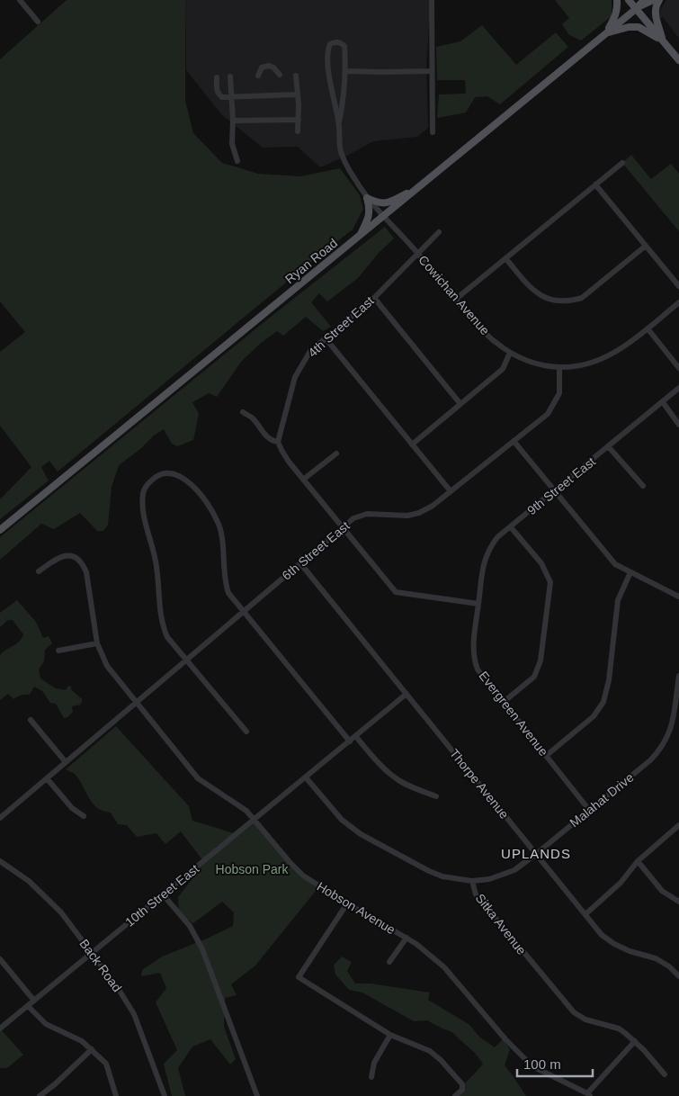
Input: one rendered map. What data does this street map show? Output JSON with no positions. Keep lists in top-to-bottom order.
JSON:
{
  "streets": {
    "main road": ["Ryan Road"],
    "street": [
      "Cowichan Avenue",
      "4th Street East",
      "9th Street East",
      "6th Street East",
      "Evergreen Avenue",
      "Thorpe Avenue",
      "Malahat Drive",
      "10th Street East",
      "Hobson Avenue",
      "Sitka Avenue",
      "Back Road"
    ]
  },
  "crossings": [
    ["Ryan Road", "Cowichan Avenue"],
    ["Cowichan Avenue", "4th Street East"],
    ["Cowichan Avenue", "6th Street East"],
    ["9th Street East", "Evergreen Avenue"],
    ["6th Street East", "Thorpe Avenue"],
    ["6th Street East", "Hobson Avenue"],
    ["Evergreen Avenue", "Malahat Drive"],
    ["Thorpe Avenue", "Malahat Drive"],
    ["Thorpe Avenue", "10th Street East"],
    ["Malahat Drive", "Sitka Avenue"],
    ["10th Street East", "Hobson Avenue"],
    ["10th Street East", "Sitka Avenue"],
    ["10th Street East", "Back Road"]
  ],
  "districts": ["UPLANDS"],
  "parks": ["Hobson Park"],
  "scale_bar": "100 m"
}
